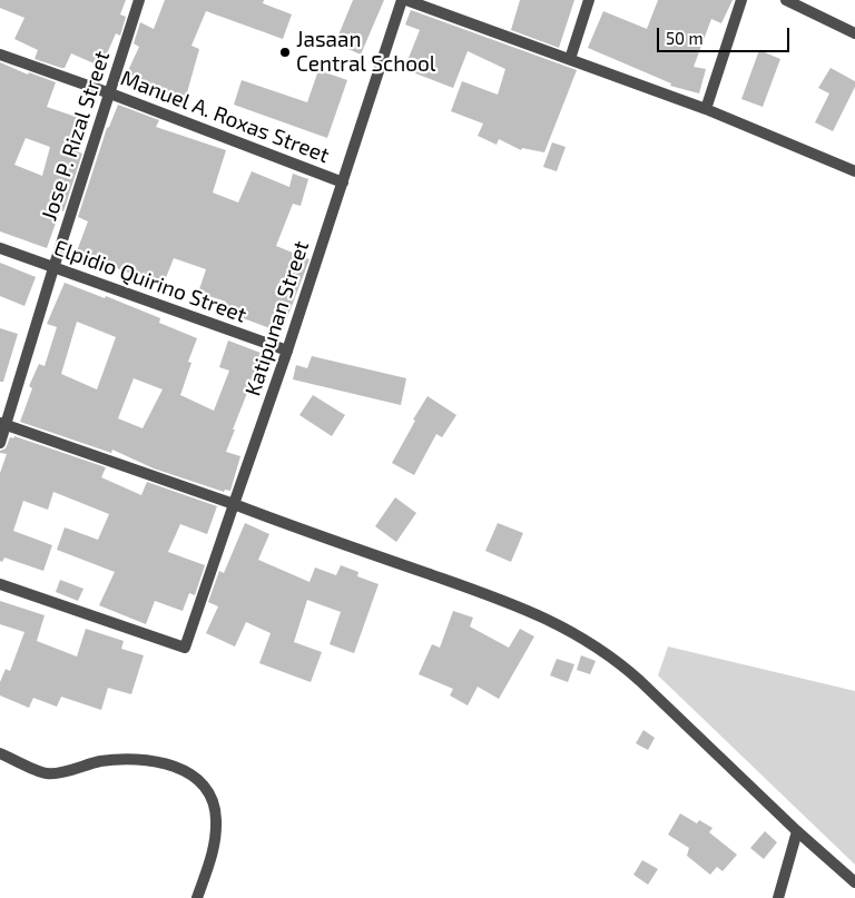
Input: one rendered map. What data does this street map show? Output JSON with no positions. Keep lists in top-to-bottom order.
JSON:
{
  "streets": {
    "street": [
      "Manuel A. Roxas Street",
      "Jose P. Rizal Street",
      "Elpidio Quirino Street",
      "Katipunan Street"
    ]
  },
  "crossings": [
    ["Manuel A. Roxas Street", "Jose P. Rizal Street"],
    ["Manuel A. Roxas Street", "Katipunan Street"],
    ["Jose P. Rizal Street", "Elpidio Quirino Street"],
    ["Elpidio Quirino Street", "Katipunan Street"]
  ],
  "places": ["Jasaan Central School"],
  "scale_bar": "50 m"
}
